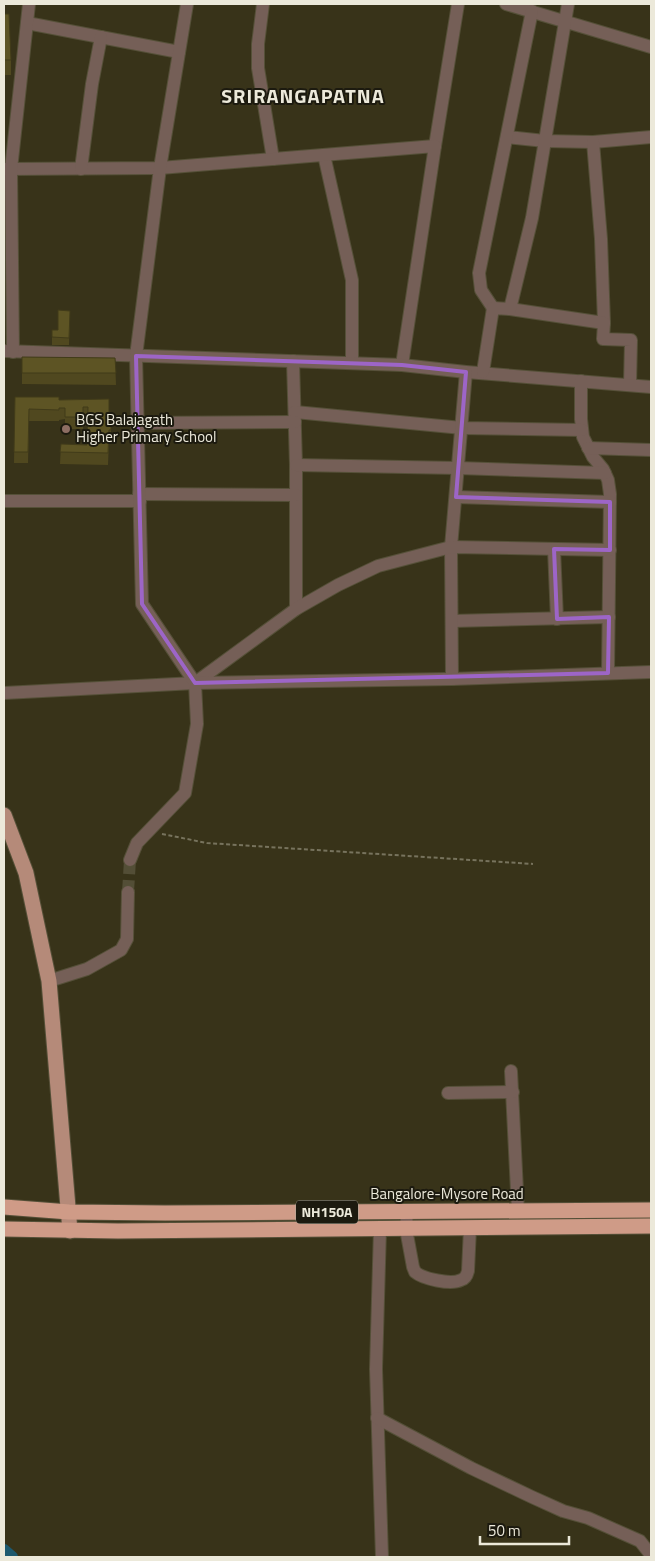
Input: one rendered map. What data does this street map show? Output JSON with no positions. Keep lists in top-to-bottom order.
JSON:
{
  "streets": {
    "highway": ["Bangalore-Mysore Road", "NH150A"]
  },
  "districts": ["SRIRANGAPATNA"],
  "places": ["BGS Balajagath Higher Primary School"],
  "scale_bar": "50 m"
}
